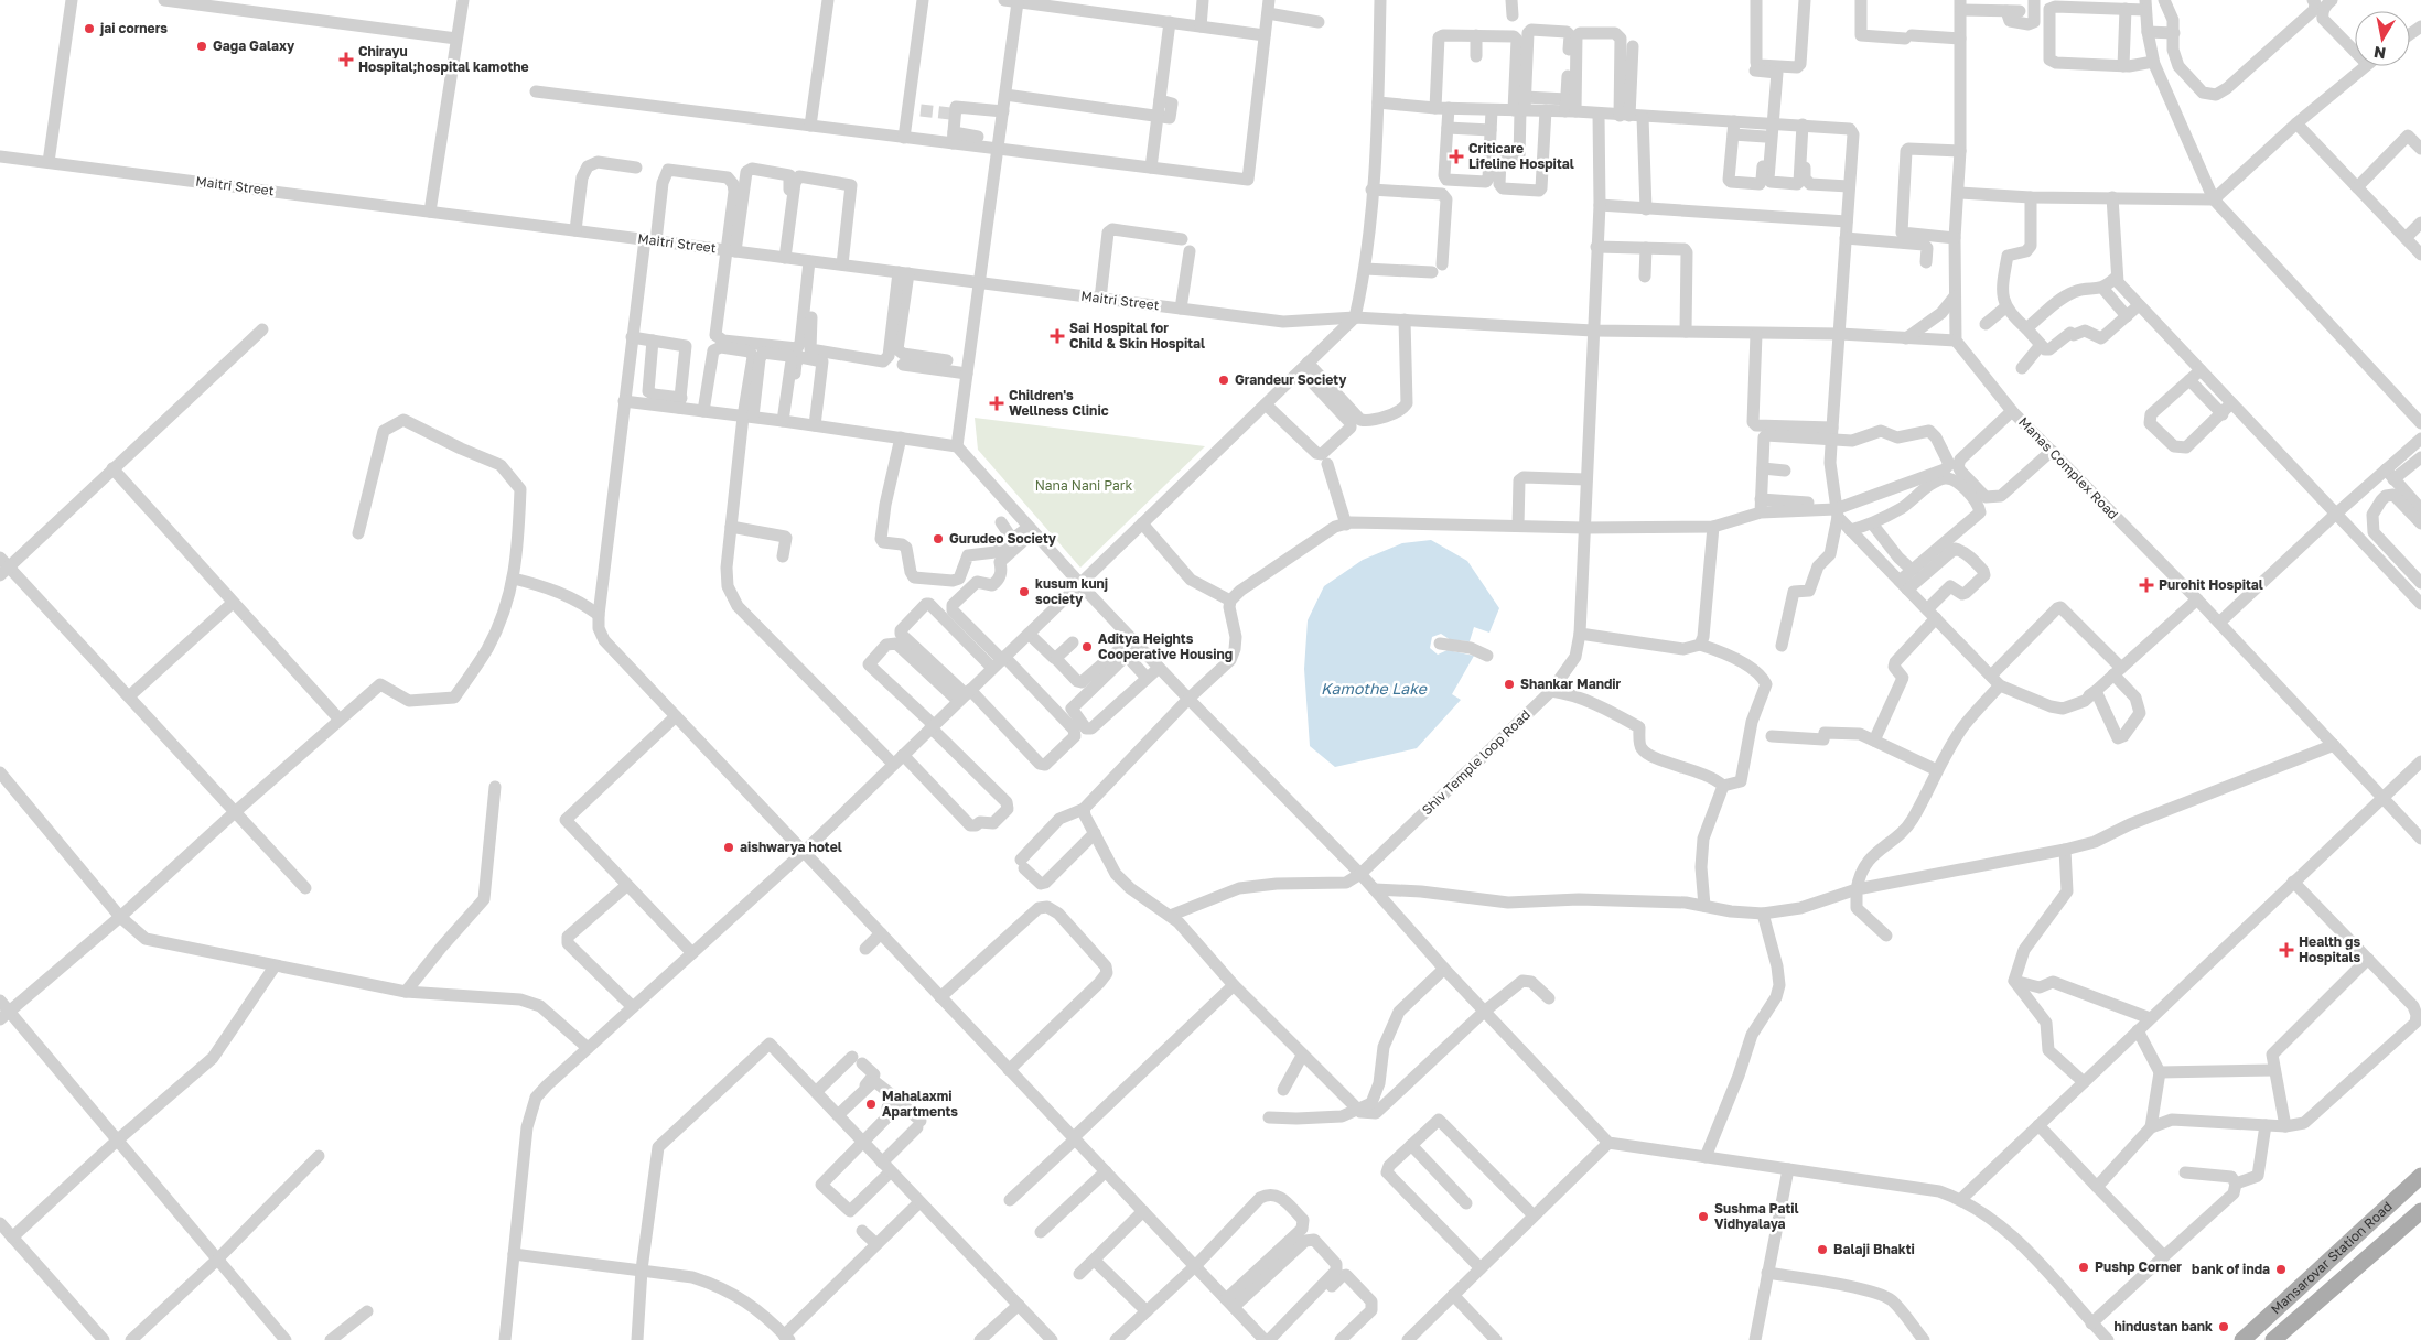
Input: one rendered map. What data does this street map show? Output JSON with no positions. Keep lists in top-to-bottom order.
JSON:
{
  "streets": {
    "main road": ["Mansarovar Station Road"],
    "street": ["Maitri Street", "Manas Complex Road", "Shiv Temple loop Road"]
  },
  "crossings": [
    ["Maitri Street", "Manas Complex Road"],
    ["Maitri Street", "Shiv Temple loop Road"]
  ],
  "water": ["Kamothe Lake"],
  "parks": ["Nana Nani Park"],
  "places": {
    "other": [
      "jai corners",
      "Gaga Galaxy",
      "Grandeur Society",
      "Gurudeo Society",
      "kusum kunj society",
      "Aditya Heights Cooperative Housing",
      "Shankar Mandir",
      "aishwarya hotel",
      "Mahalaxmi Apartments",
      "Sushma Patil Vidhyalaya",
      "Balaji Bhakti",
      "Pushp Corner",
      "bank of inda",
      "hindustan bank"
    ],
    "health": [
      "Chirayu Hospital;hospital kamothe",
      "Criticare Lifeline Hospital",
      "Sai Hospital for Child & Skin Hospital",
      "Children's Wellness Clinic",
      "Purohit Hospital",
      "Health gs Hospitals"
    ]
  },
  "north": "bottom"
}
